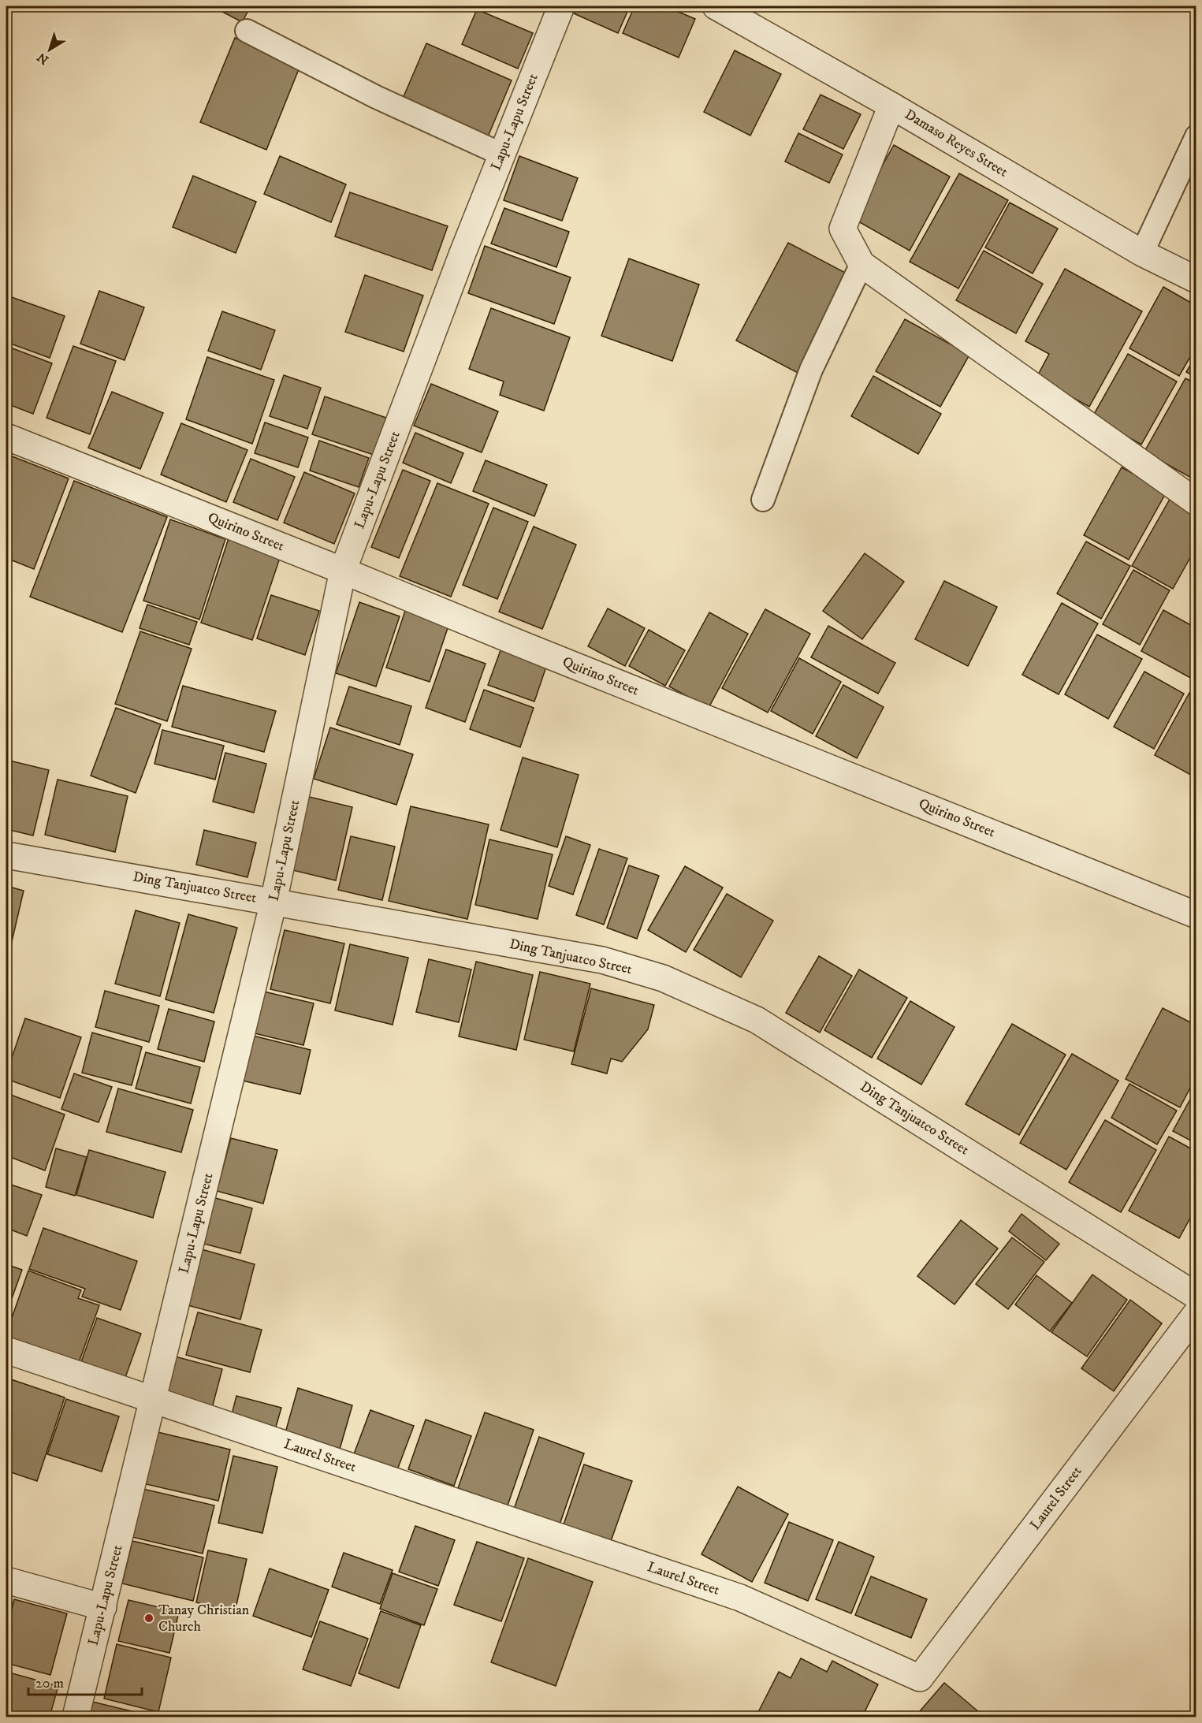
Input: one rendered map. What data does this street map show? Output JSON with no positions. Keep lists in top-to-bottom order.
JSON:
{
  "streets": {
    "street": [
      "Lapu-Lapu Street",
      "Damaso Reyes Street",
      "Quirino Street",
      "Ding Tanjuatco Street",
      "Laurel Street"
    ]
  },
  "crossings": [
    ["Lapu-Lapu Street", "Quirino Street"],
    ["Lapu-Lapu Street", "Ding Tanjuatco Street"],
    ["Lapu-Lapu Street", "Laurel Street"]
  ],
  "places": ["Tanay Christian Church"],
  "scale_bar": "20 m",
  "north": "bottom left"
}
